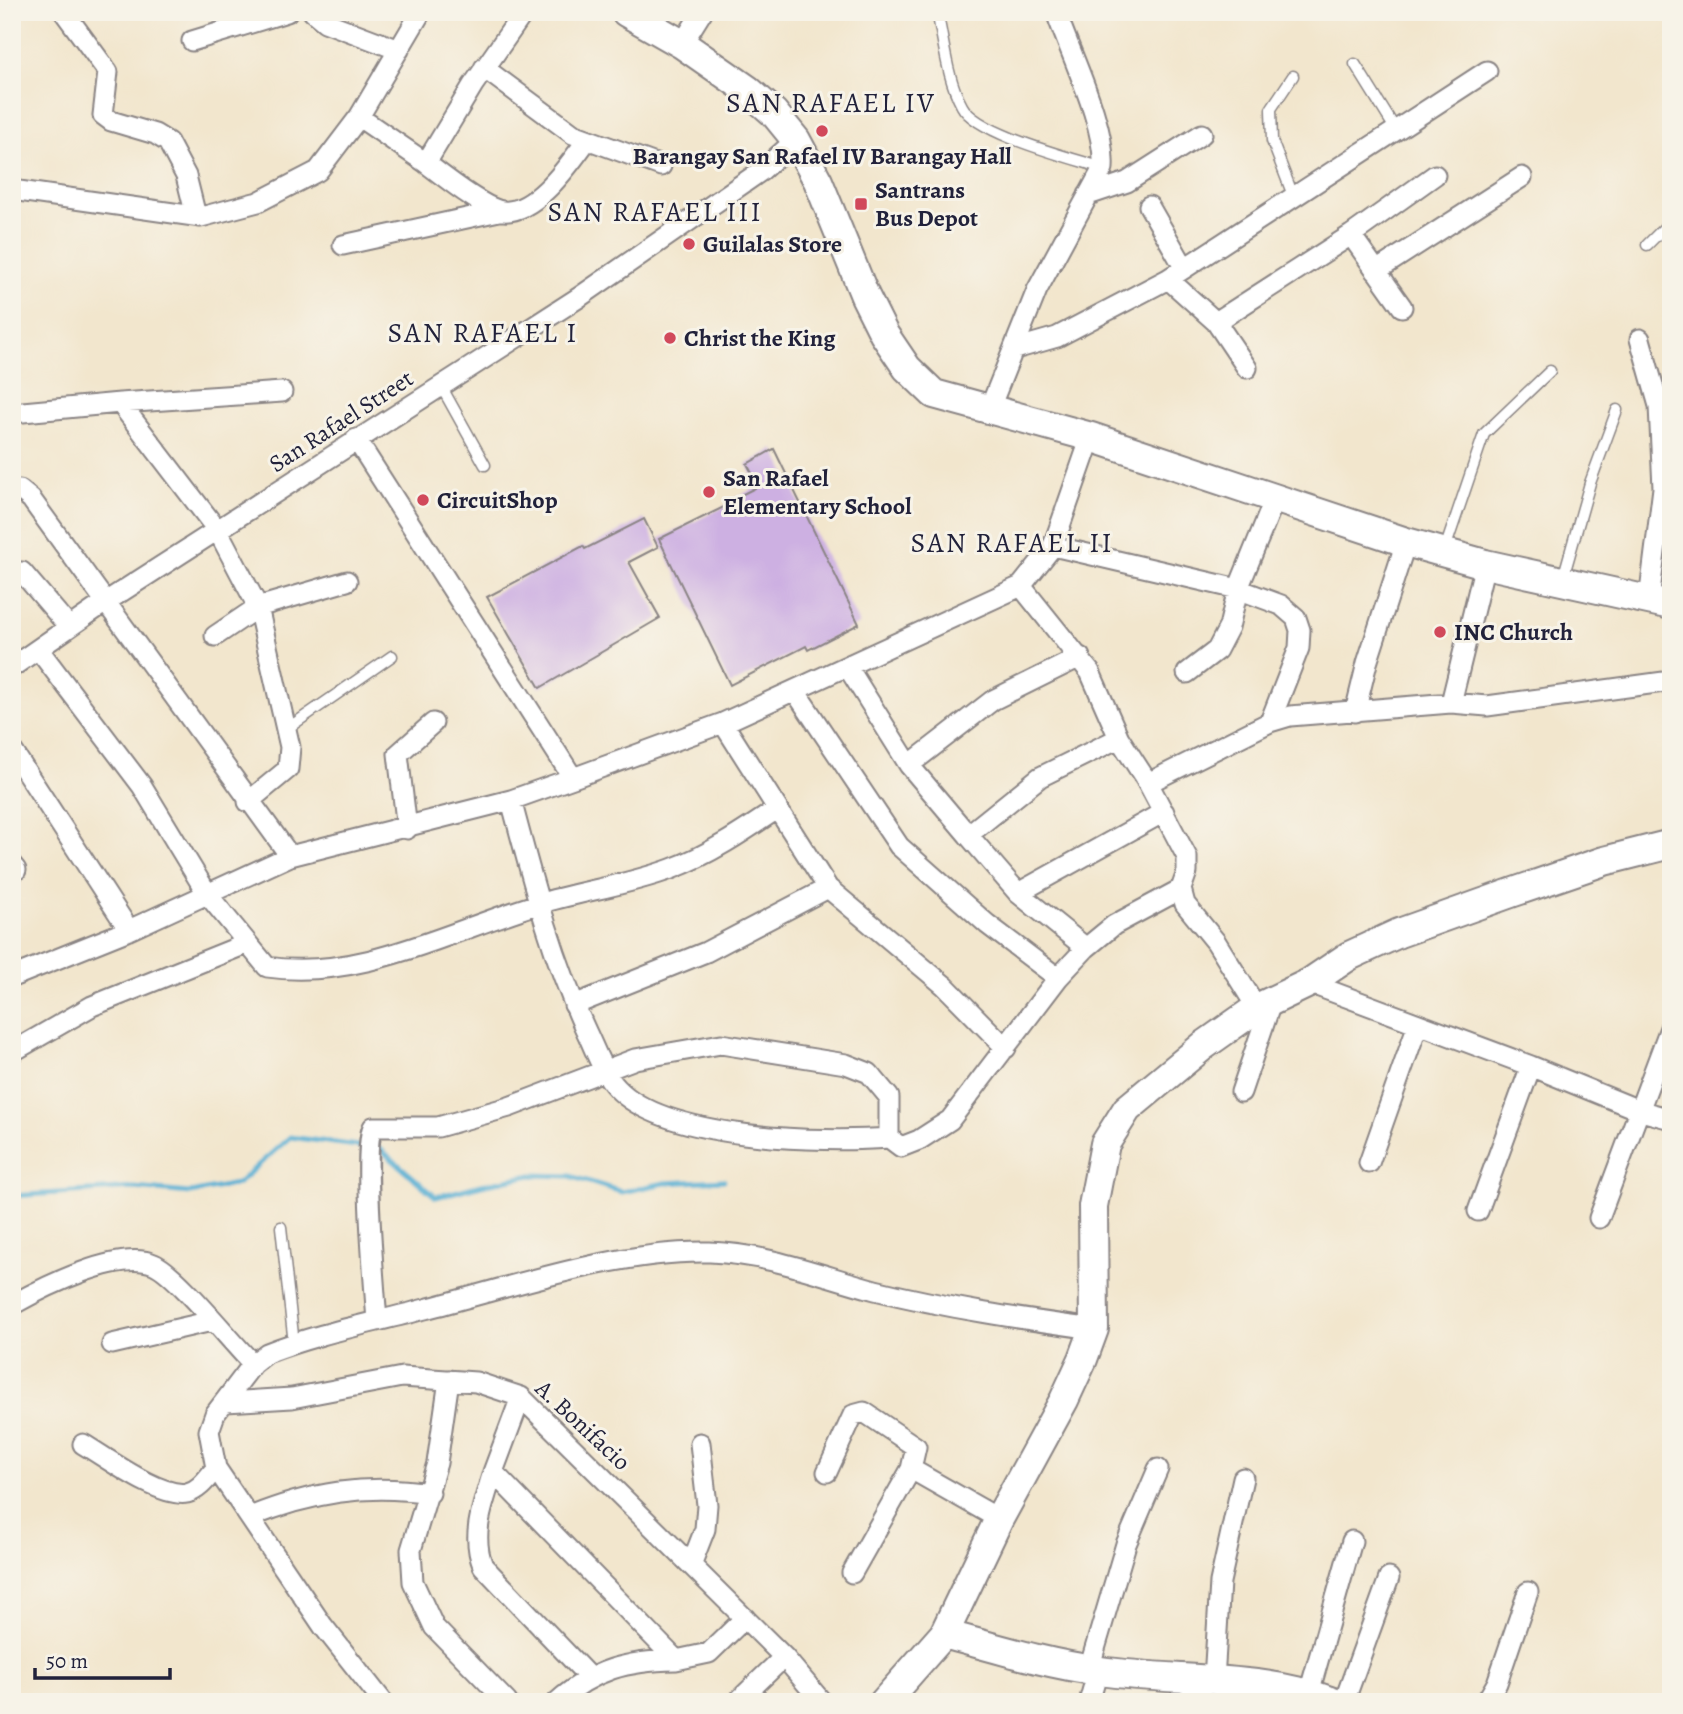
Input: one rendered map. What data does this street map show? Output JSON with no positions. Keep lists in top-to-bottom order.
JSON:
{
  "streets": {
    "street": ["San Rafael Street", "A. Bonifacio"]
  },
  "districts": [
    "SAN RAFAEL IV",
    "SAN RAFAEL III",
    "SAN RAFAEL I",
    "SAN RAFAEL II"
  ],
  "places": {
    "other": [
      "Barangay San Rafael IV Barangay Hall",
      "Guilalas Store",
      "Christ the King",
      "San Rafael Elementary School",
      "CircuitShop",
      "INC Church"
    ],
    "transit": ["Santrans Bus Depot"]
  },
  "scale_bar": "50 m"
}
